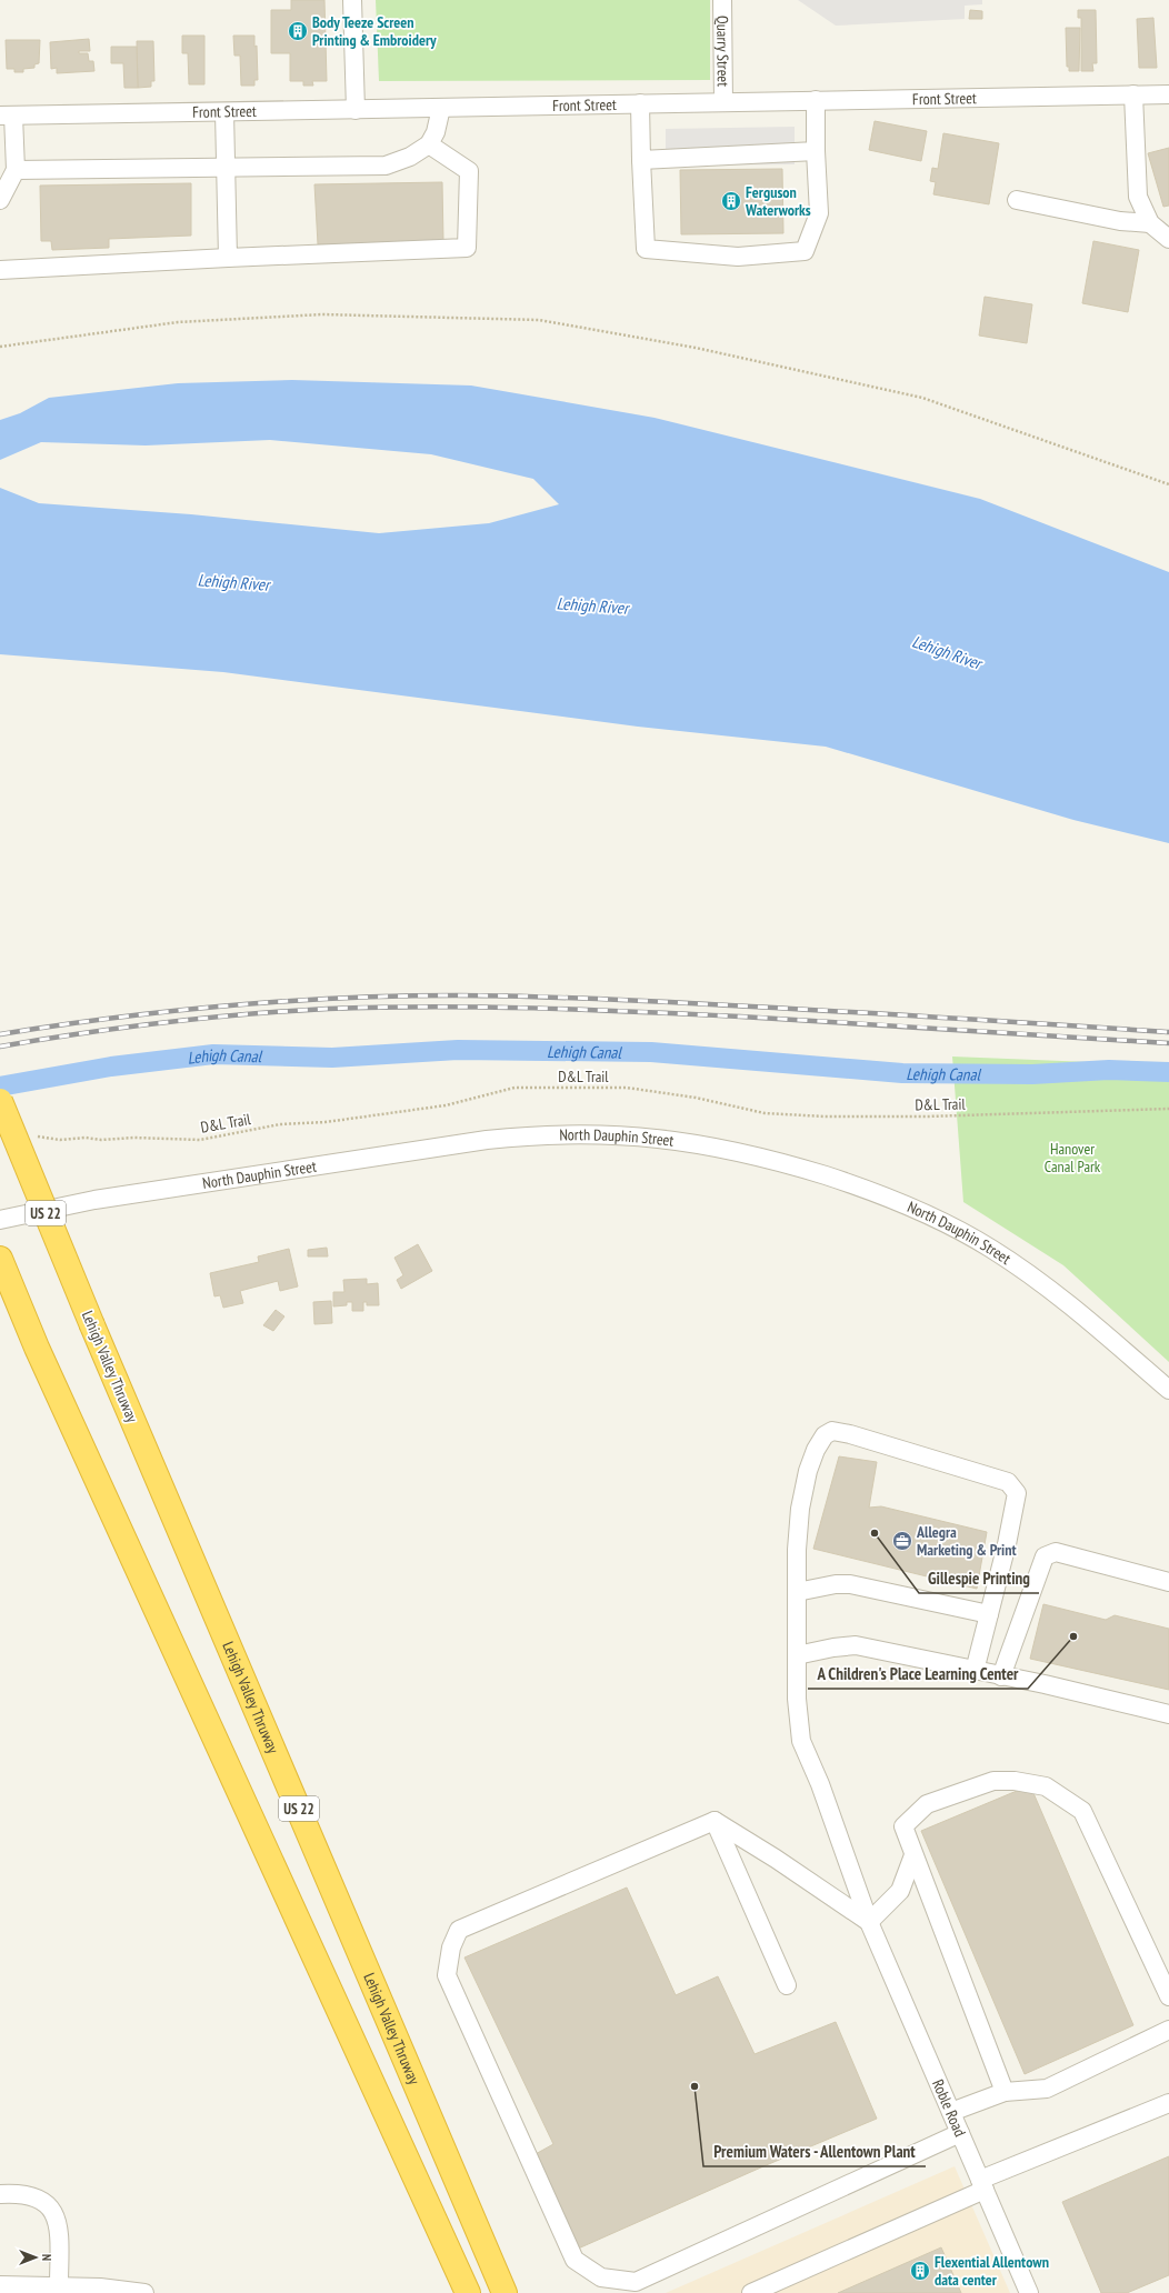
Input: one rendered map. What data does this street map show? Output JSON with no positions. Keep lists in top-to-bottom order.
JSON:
{
  "streets": {
    "highway": ["US 22", "Lehigh Valley Thruway"],
    "street": [
      "Quarry Street",
      "Front Street",
      "North Dauphin Street",
      "Roble Road"
    ],
    "path": ["D&L Trail"]
  },
  "crossings": [
    ["Quarry Street", "Front Street"]
  ],
  "water": ["Lehigh River", "Lehigh Canal"],
  "parks": ["Hanover Canal Park"],
  "places": {
    "building": ["Body Teeze Screen Printing & Embroidery", "Ferguson Waterworks", "Flexential Allentown data center"],
    "other": ["Gillespie Printing", "A Children's Place Learning Center", "Premium Waters - Allentown Plant"],
    "office": ["Allegra Marketing & Print"]
  },
  "north": "right"
}
